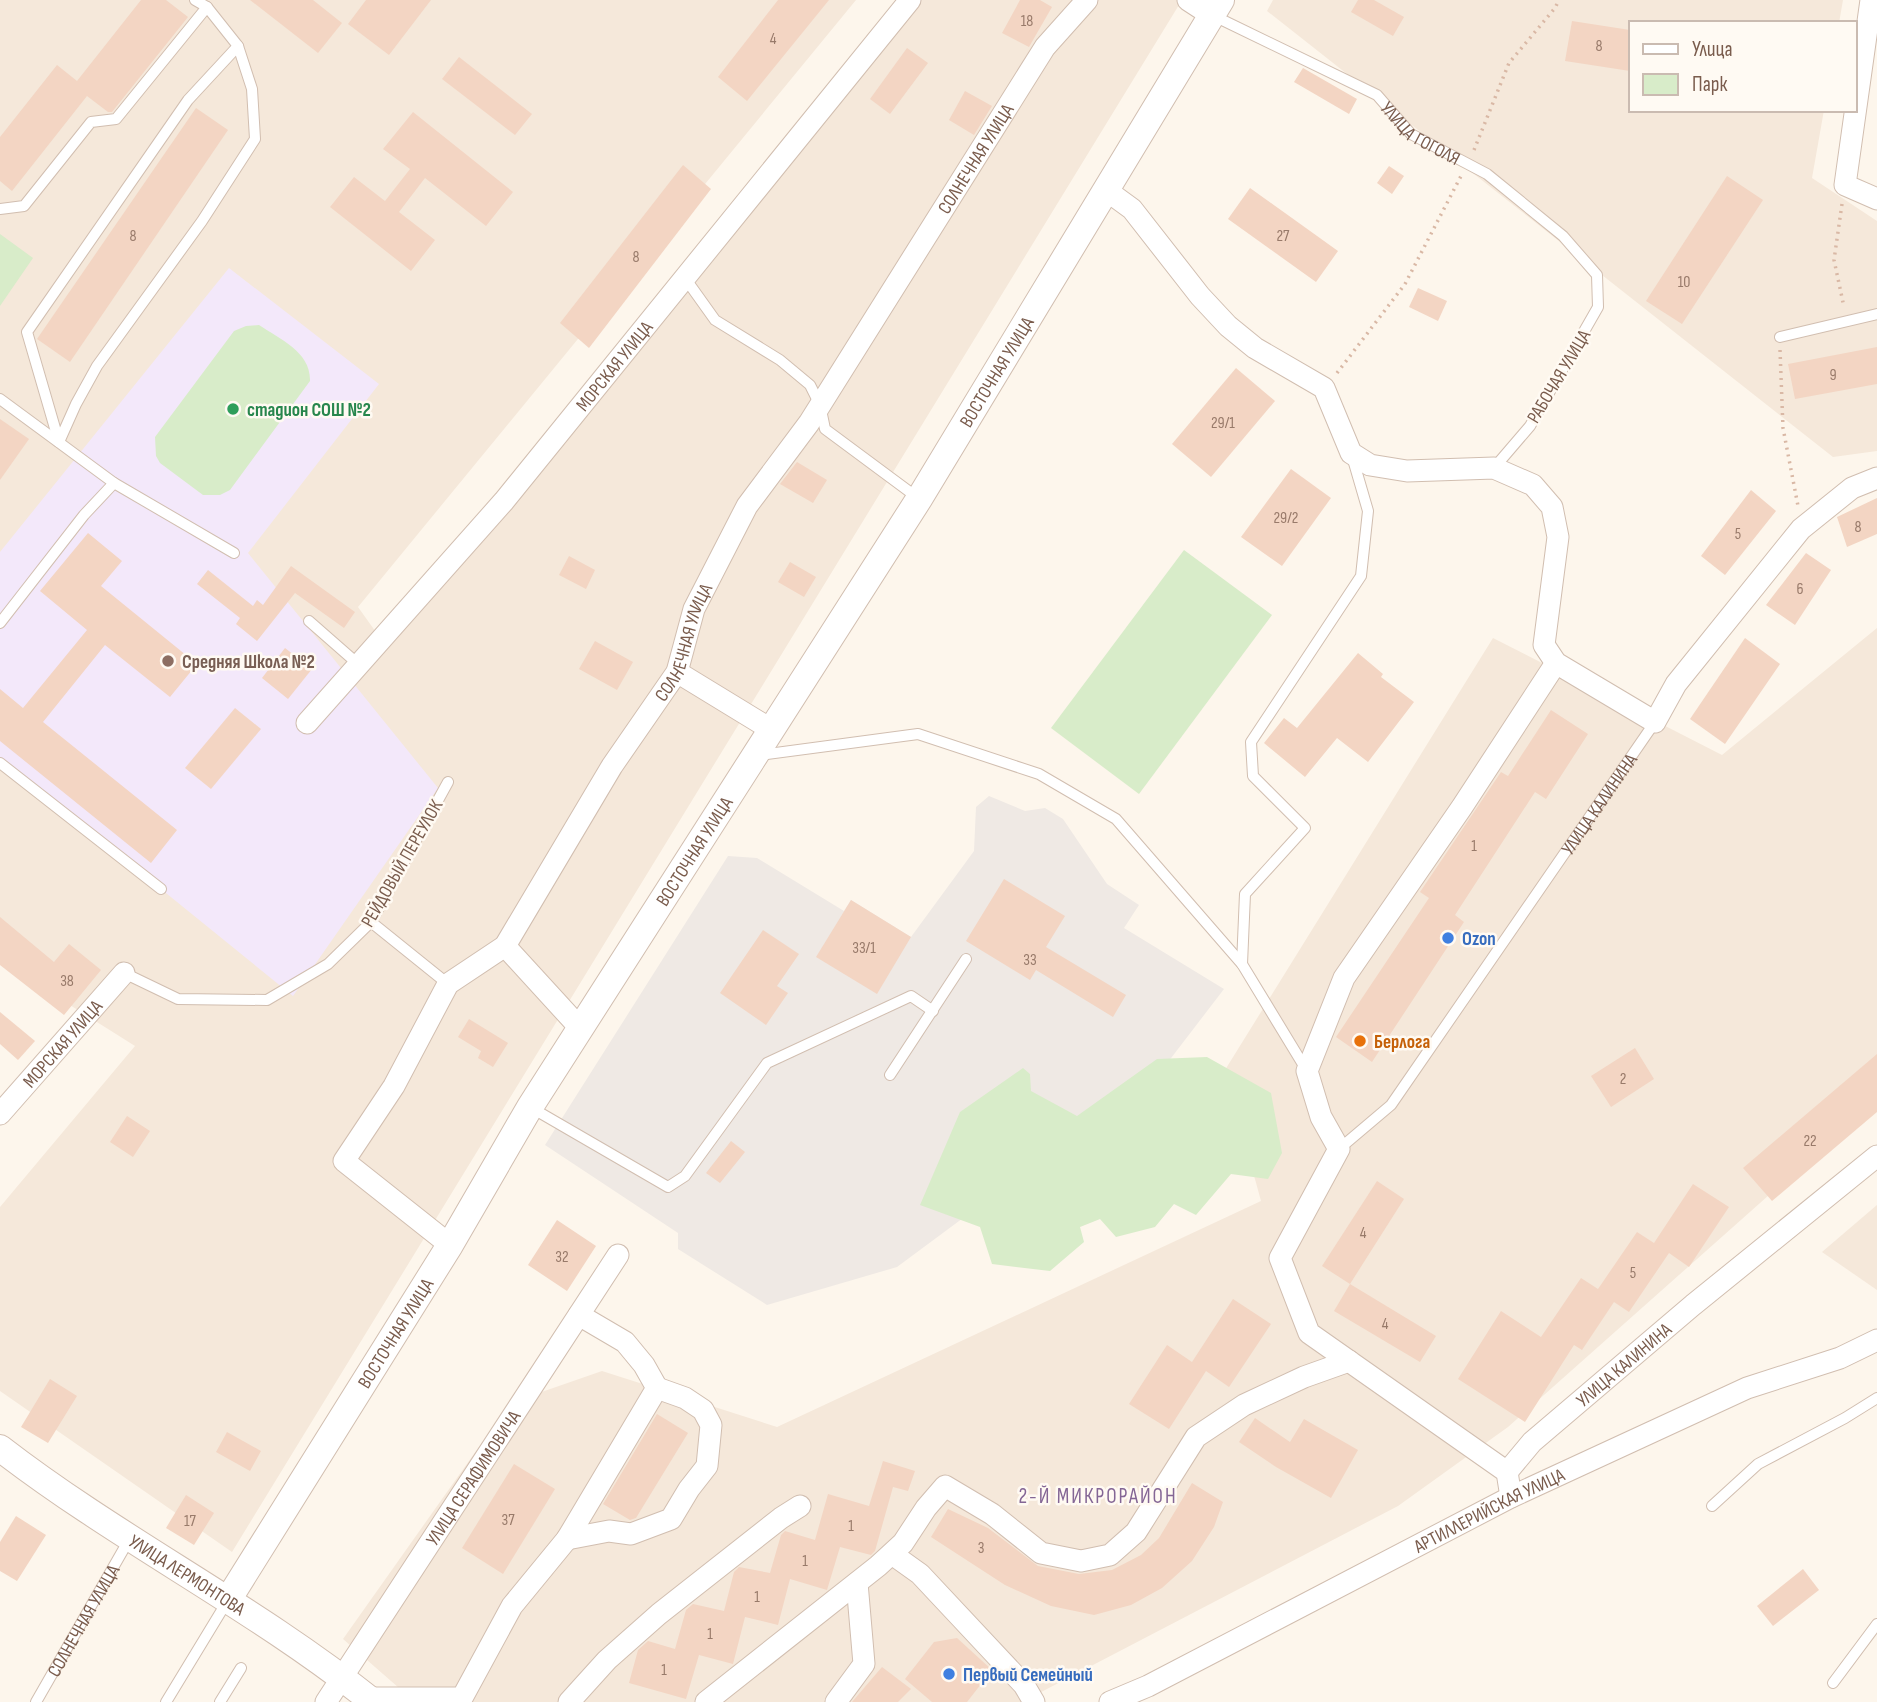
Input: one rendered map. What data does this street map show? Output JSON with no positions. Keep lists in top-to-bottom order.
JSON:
{
  "streets": {
    "street": [
      "УЛИЦА ГОГОЛЯ",
      "СОЛНЕЧНАЯ УЛИЦА",
      "МОРСКАЯ УЛИЦА",
      "ВОСТОЧНАЯ УЛИЦА",
      "УЛИЦА КАЛИНИНА",
      "УЛИЦА СЕРАФИМОВИЧА",
      "АРТИЛЛЕРИЙСКАЯ УЛИЦА",
      "УЛИЦА ЛЕРМОНТОВА"
    ],
    "lane": ["РАБОЧАЯ УЛИЦА", "РЕЙДОВЫЙ ПЕРЕУЛОК"]
  },
  "crossings": [
    ["УЛИЦА ГОГОЛЯ", "ВОСТОЧНАЯ УЛИЦА"],
    ["УЛИЦА ГОГОЛЯ", "РАБОЧАЯ УЛИЦА"],
    ["СОЛНЕЧНАЯ УЛИЦА", "ВОСТОЧНАЯ УЛИЦА"],
    ["СОЛНЕЧНАЯ УЛИЦА", "УЛИЦА ЛЕРМОНТОВА"],
    ["МОРСКАЯ УЛИЦА", "РЕЙДОВЫЙ ПЕРЕУЛОК"],
    ["ВОСТОЧНАЯ УЛИЦА", "УЛИЦА ЛЕРМОНТОВА"],
    ["УЛИЦА СЕРАФИМОВИЧА", "УЛИЦА ЛЕРМОНТОВА"]
  ],
  "districts": ["2-Й МИКРОРАЙОН"],
  "places": [
    "стадион СОШ №2",
    "Средняя Школа №2",
    "Ozon",
    "Берлога",
    "Первый Семейный"
  ],
  "house_numbers": [
    "18",
    "4",
    "8",
    "8",
    "27",
    "8",
    "10",
    "9",
    "29/1",
    "29/2",
    "8",
    "5",
    "6",
    "1",
    "33/1",
    "33",
    "38",
    "2",
    "22",
    "4",
    "32",
    "5",
    "4",
    "37",
    "17",
    "1",
    "3",
    "1",
    "1",
    "1",
    "1"
  ],
  "legend": ["Улица", "Парк"]
}
